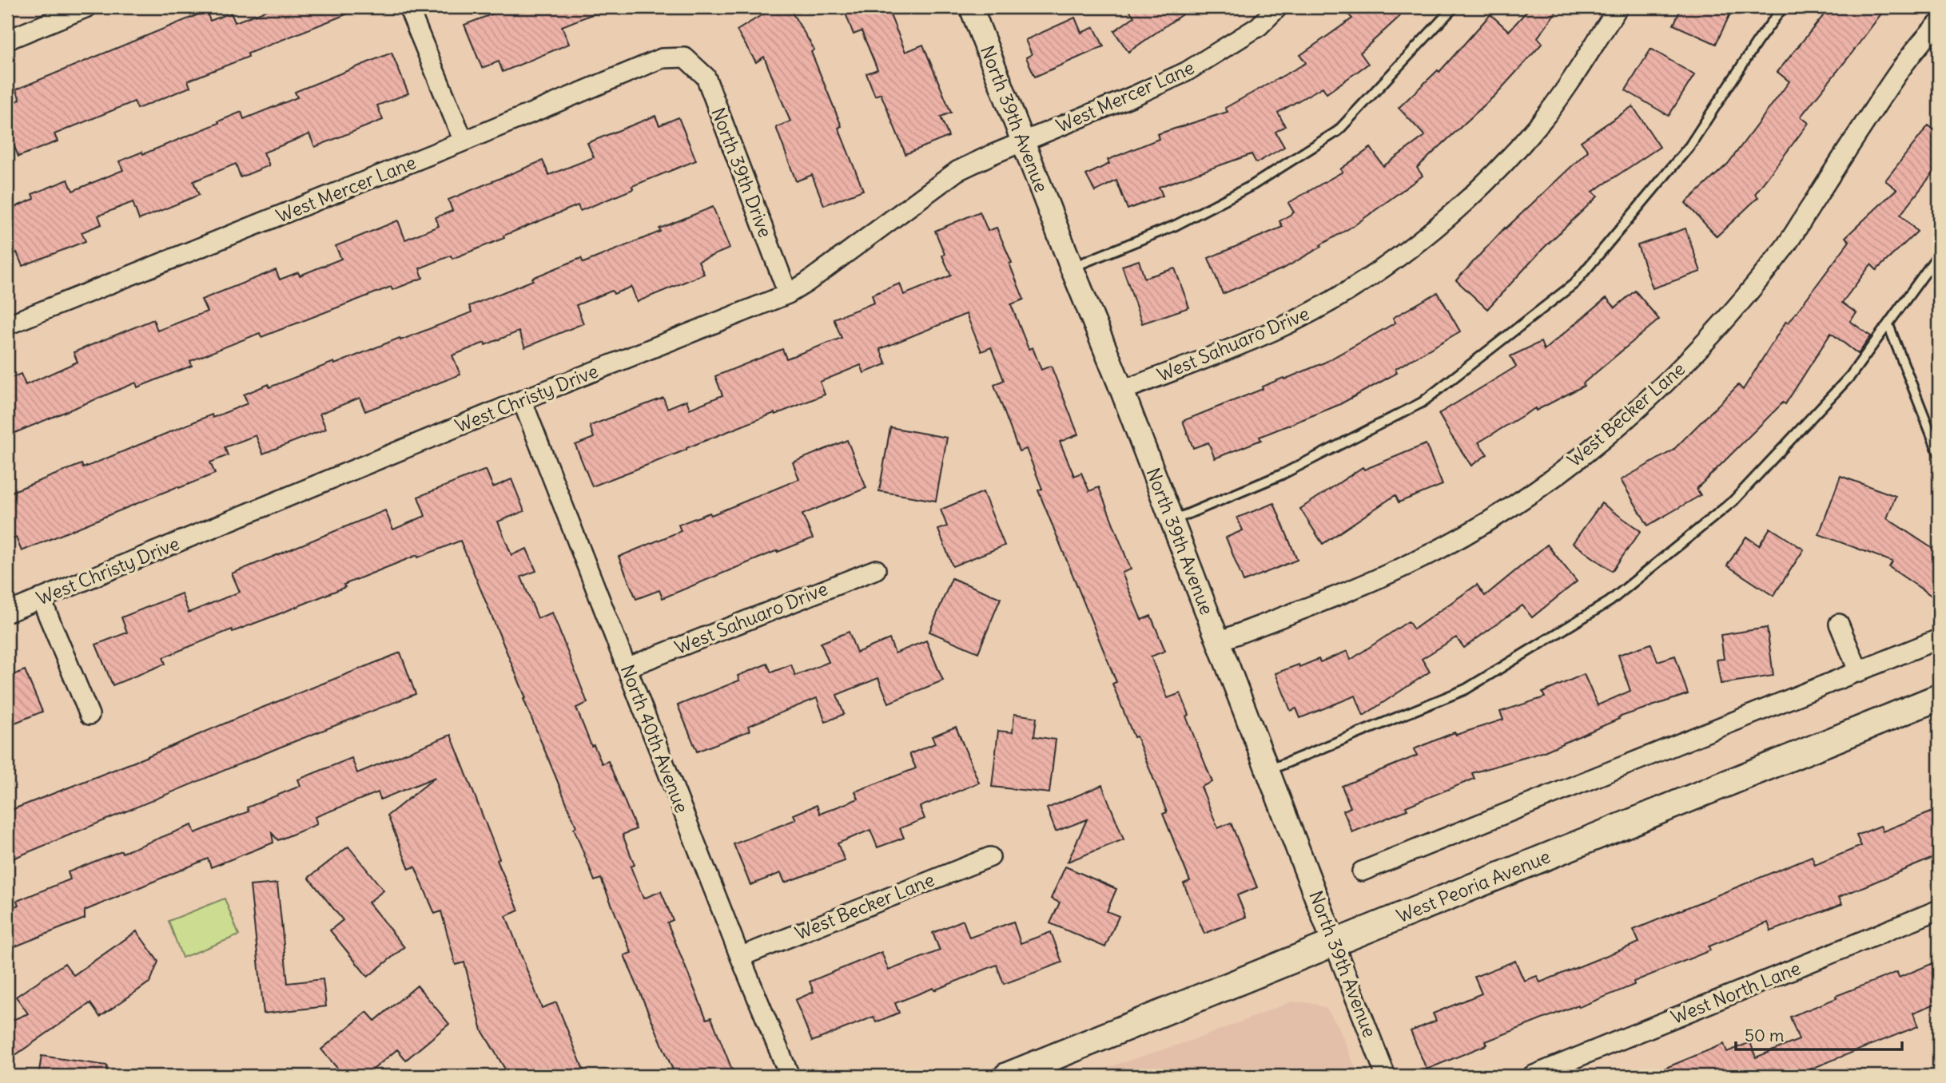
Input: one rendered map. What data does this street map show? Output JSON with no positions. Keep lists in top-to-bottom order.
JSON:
{
  "streets": {
    "main road": ["West Peoria Avenue"],
    "street": [
      "West Mercer Lane",
      "North 39th Avenue",
      "North 39th Drive",
      "West Sahuaro Drive",
      "West Christy Drive",
      "West Becker Lane",
      "North 40th Avenue",
      "West North Lane"
    ]
  },
  "crossings": [
    ["West Mercer Lane", "North 39th Avenue"],
    ["West Mercer Lane", "North 39th Drive"],
    ["West Mercer Lane", "West Christy Drive"],
    ["North 39th Avenue", "West Sahuaro Drive"],
    ["North 39th Avenue", "West Christy Drive"],
    ["North 39th Avenue", "West Becker Lane"],
    ["North 39th Avenue", "West Peoria Avenue"],
    ["North 39th Drive", "West Christy Drive"],
    ["West Sahuaro Drive", "North 40th Avenue"],
    ["West Christy Drive", "North 40th Avenue"],
    ["West Becker Lane", "North 40th Avenue"]
  ],
  "scale_bar": "50 m"
}
